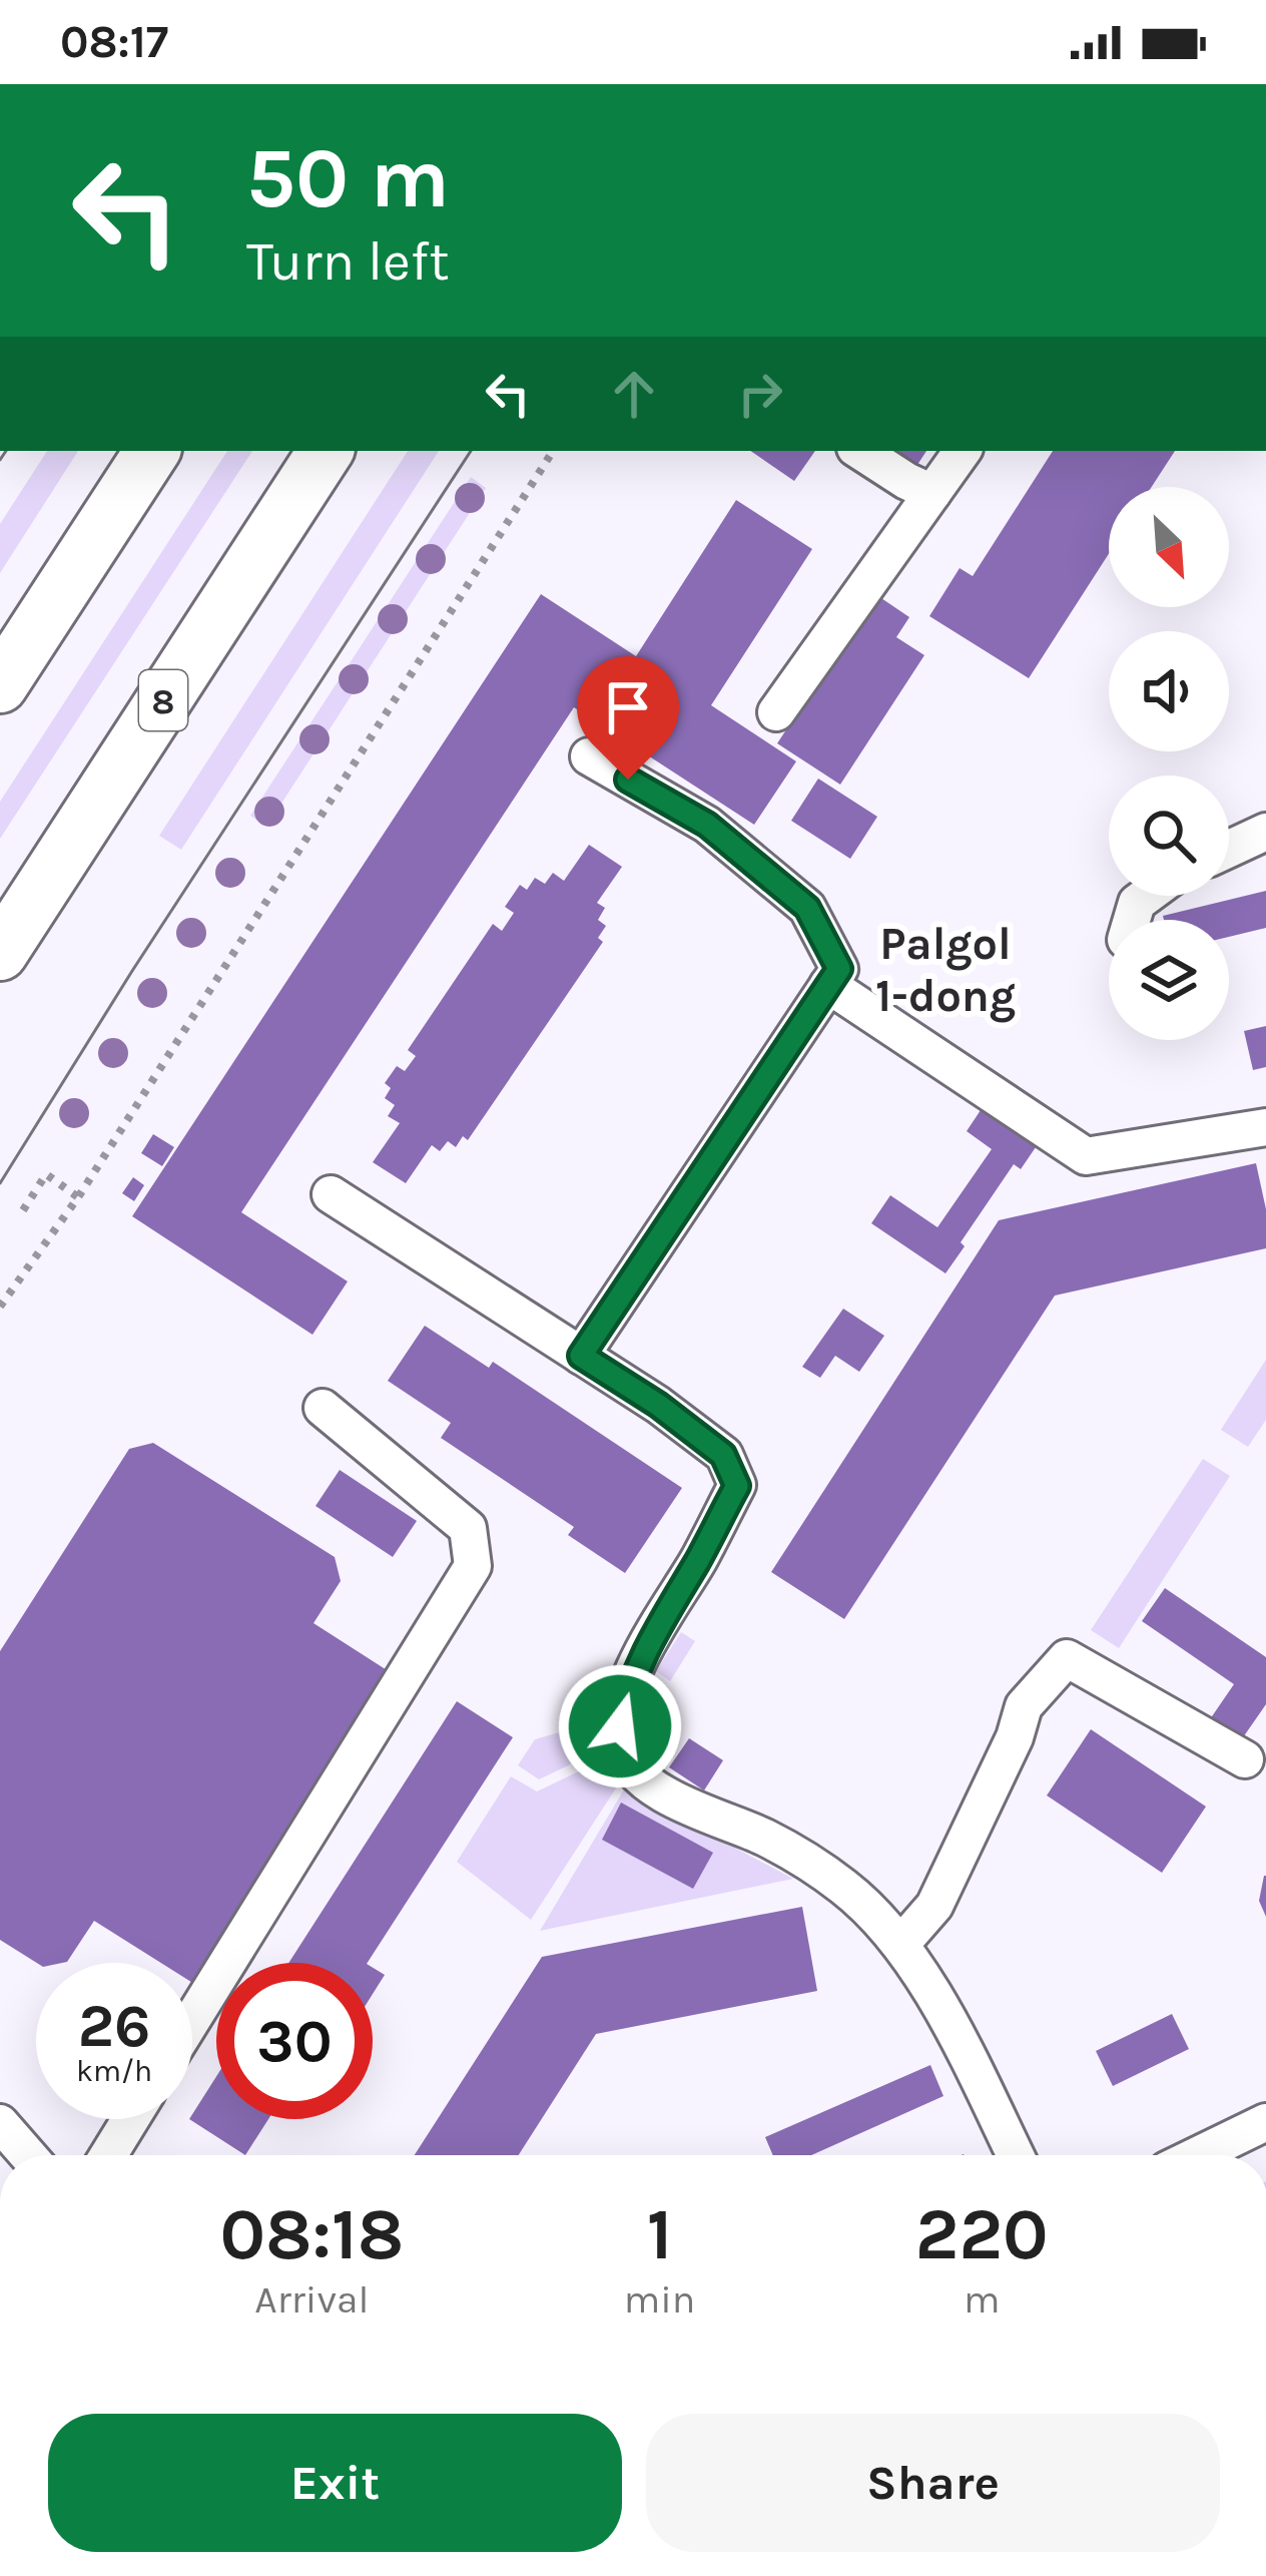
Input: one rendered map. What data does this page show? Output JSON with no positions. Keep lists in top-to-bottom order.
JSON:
{
  "streets": {
    "highway": ["8"]
  },
  "districts": ["Palgol 1-dong"],
  "north": "bottom right",
  "page": {
    "status": "08:17",
    "turn": ["50 m", "Turn left"],
    "speed": "26 km/h",
    "limit": "30",
    "eta": [
      "08:18",
      "Arrival",
      "1",
      "min",
      "220",
      "m"
    ],
    "buttons": ["Exit", "Share"]
  }
}
